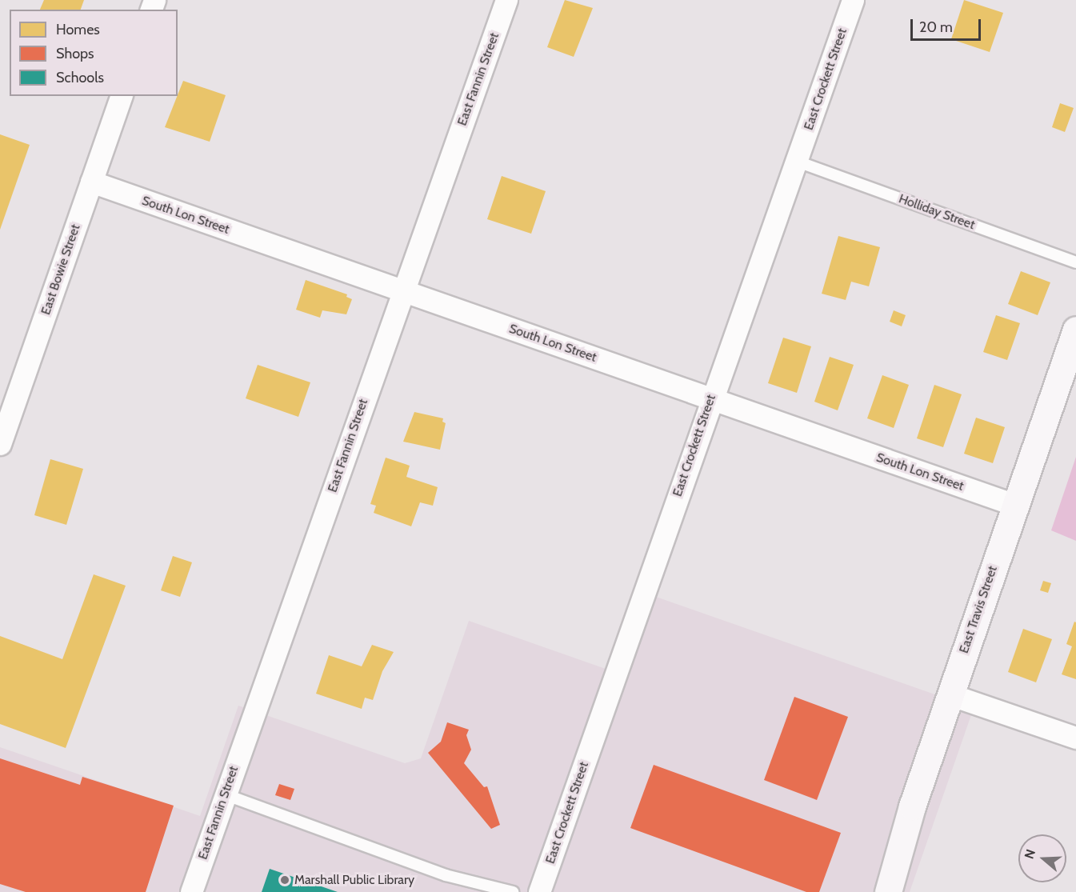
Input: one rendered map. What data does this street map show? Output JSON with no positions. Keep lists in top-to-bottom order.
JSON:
{
  "streets": {
    "street": [
      "East Fannin Street",
      "East Crockett Street",
      "South Lon Street",
      "East Bowie Street",
      "East Travis Street"
    ],
    "lane": ["Holliday Street"]
  },
  "crossings": [
    ["East Fannin Street", "South Lon Street"],
    ["East Crockett Street", "Holliday Street"],
    ["East Crockett Street", "South Lon Street"],
    ["South Lon Street", "East Bowie Street"],
    ["South Lon Street", "East Travis Street"]
  ],
  "places": ["Marshall Public Library"],
  "legend": ["Homes", "Shops", "Schools"],
  "scale_bar": "20 m",
  "north": "left"
}
